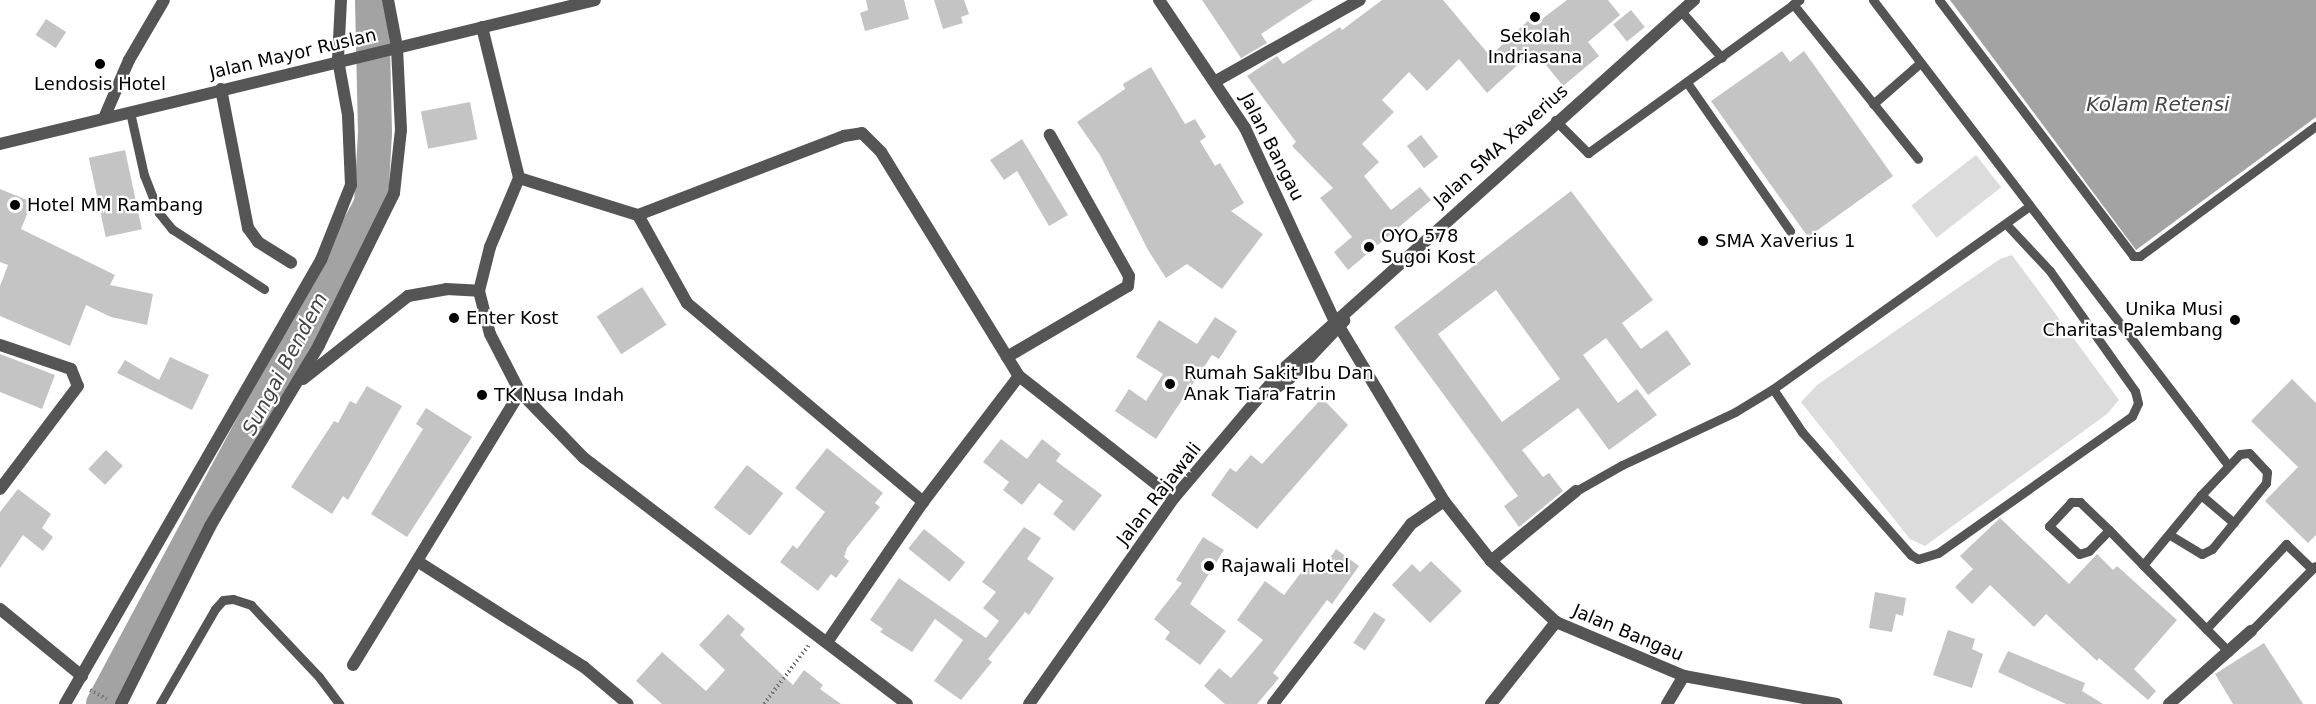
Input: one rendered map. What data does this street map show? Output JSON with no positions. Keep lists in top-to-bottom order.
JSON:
{
  "streets": {
    "street": [
      "Jalan Mayor Ruslan",
      "Jalan SMA Xaverius",
      "Jalan Bangau",
      "Jalan Rajawali"
    ]
  },
  "crossings": [
    ["Jalan SMA Xaverius", "Jalan Bangau"],
    ["Jalan SMA Xaverius", "Jalan Rajawali"],
    ["Jalan Bangau", "Jalan Rajawali"]
  ],
  "water": ["Kolam Retensi", "Sungai Bendem"],
  "places": [
    "Sekolah Indriasana",
    "Lendosis Hotel",
    "Hotel MM Rambang",
    "SMA Xaverius 1",
    "OYO 578 Sugoi Kost",
    "Enter Kost",
    "Unika Musi Charitas Palembang",
    "Rumah Sakit Ibu Dan Anak Tiara Fatrin",
    "TK Nusa Indah",
    "Rajawali Hotel"
  ]
}
